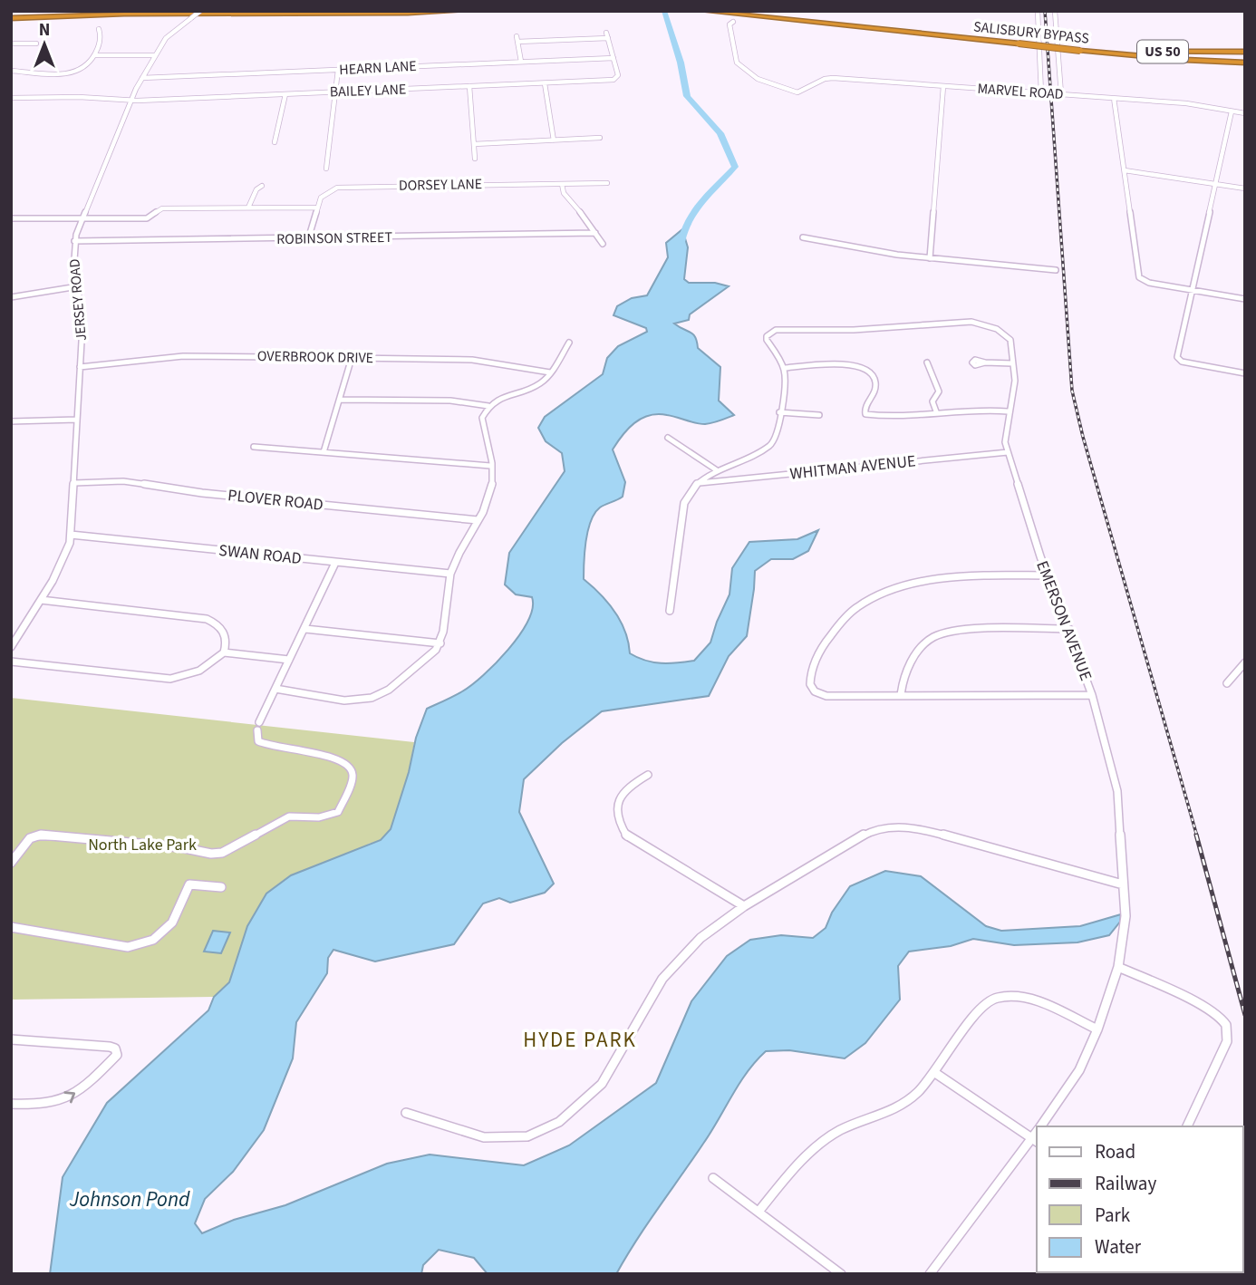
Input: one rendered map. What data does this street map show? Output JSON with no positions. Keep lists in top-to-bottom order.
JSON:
{
  "streets": {
    "highway": ["SALISBURY BYPASS", "US 50"],
    "street": [
      "HEARN LANE",
      "BAILEY LANE",
      "MARVEL ROAD",
      "DORSEY LANE",
      "ROBINSON STREET",
      "JERSEY ROAD",
      "OVERBROOK DRIVE",
      "WHITMAN AVENUE",
      "PLOVER ROAD",
      "SWAN ROAD",
      "EMERSON AVENUE"
    ]
  },
  "crossings": [
    ["HEARN LANE", "BAILEY LANE"],
    ["HEARN LANE", "JERSEY ROAD"],
    ["BAILEY LANE", "DORSEY LANE"],
    ["BAILEY LANE", "JERSEY ROAD"],
    ["ROBINSON STREET", "JERSEY ROAD"],
    ["JERSEY ROAD", "OVERBROOK DRIVE"],
    ["JERSEY ROAD", "PLOVER ROAD"],
    ["JERSEY ROAD", "SWAN ROAD"],
    ["WHITMAN AVENUE", "EMERSON AVENUE"]
  ],
  "districts": ["HYDE PARK"],
  "water": ["Johnson Pond"],
  "parks": ["North Lake Park"],
  "legend": [
    "Road",
    "Railway",
    "Park",
    "Water"
  ],
  "north": "top"
}
